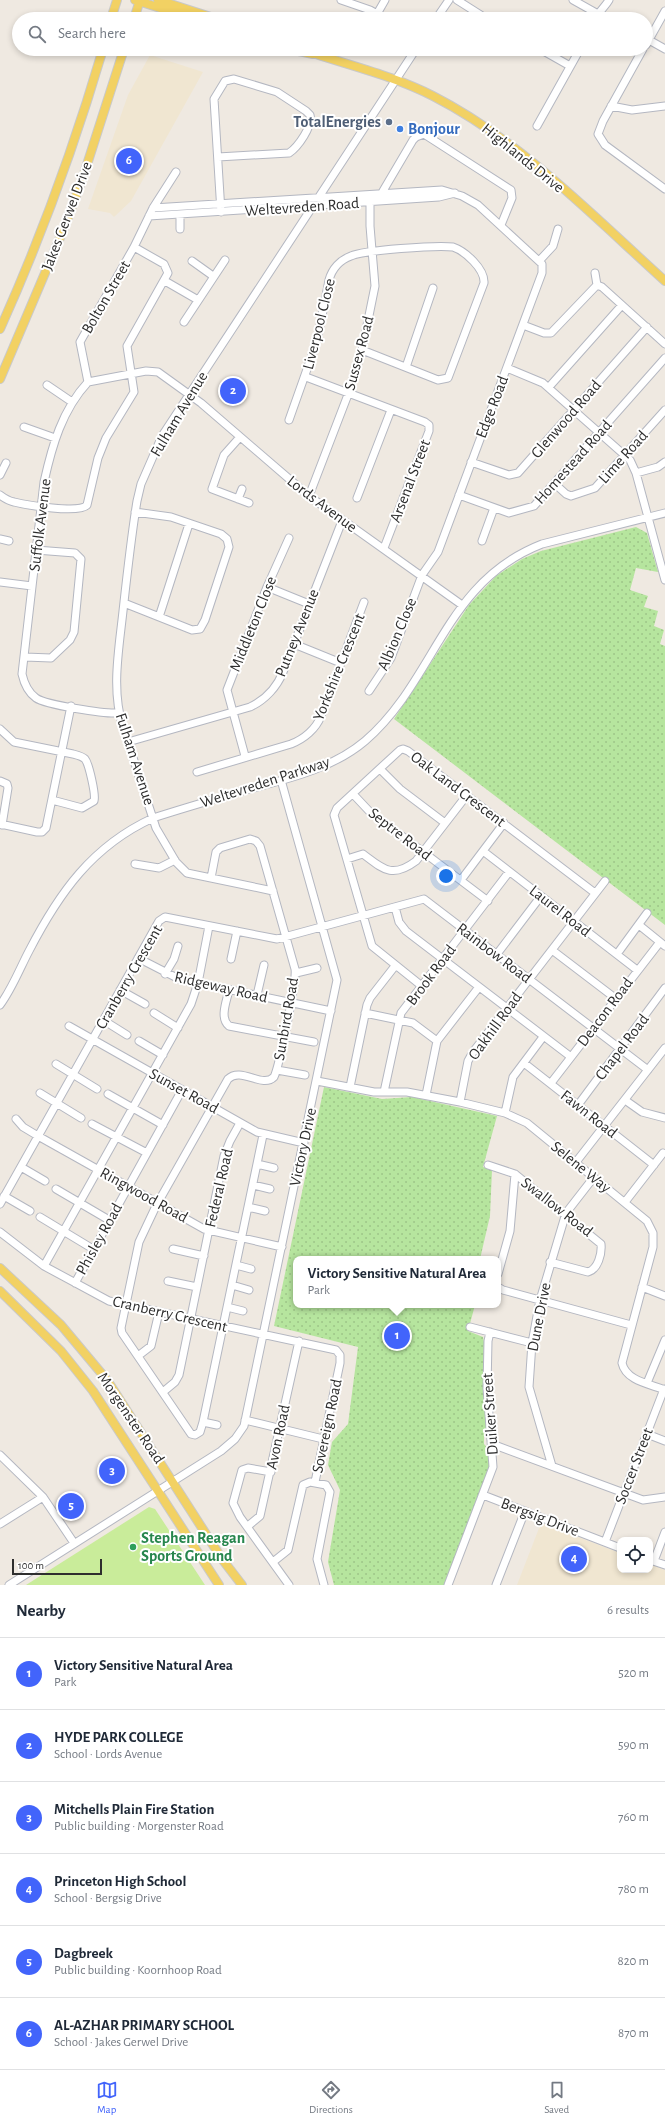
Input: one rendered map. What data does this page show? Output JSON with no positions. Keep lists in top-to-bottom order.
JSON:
{
  "streets": {
    "main road": ["Highlands Drive", "Jakes Gerwel Drive", "Morgenster Road"],
    "street": [
      "Weltevreden Road",
      "Bolton Street",
      "Liverpool Close",
      "Sussex Road",
      "Edge Road",
      "Fulham Avenue",
      "Glenwood Road",
      "Lime Road",
      "Homestead Road",
      "Arsenal Street",
      "Lords Avenue",
      "Suffolk Avenue",
      "Middleton Close",
      "Putney Avenue",
      "Albion Close",
      "Yorkshire Crescent",
      "Weltevreden Parkway",
      "Oak Land Crescent",
      "Septre Road",
      "Laurel Road",
      "Rainbow Road",
      "Brook Road",
      "Cranberry Crescent",
      "Ridgeway Road",
      "Deacon Road",
      "Sunbird Road",
      "Oakhill Road",
      "Chapel Road",
      "Sunset Road",
      "Fawn Road",
      "Victory Drive",
      "Selene Way",
      "Federal Road",
      "Ringwood Road",
      "Swallow Road",
      "Phisley Road",
      "Dune Drive",
      "Duiker Street",
      "Sovereign Road",
      "Avon Road",
      "Soccer Street",
      "Bergsig Drive"
    ]
  },
  "crossings": [
    ["Highlands Drive", "Fulham Avenue"],
    ["Weltevreden Road", "Bolton Street"],
    ["Weltevreden Road", "Sussex Road"],
    ["Weltevreden Road", "Edge Road"],
    ["Weltevreden Road", "Fulham Avenue"],
    ["Bolton Street", "Suffolk Avenue"],
    ["Liverpool Close", "Sussex Road"],
    ["Liverpool Close", "Arsenal Street"],
    ["Sussex Road", "Arsenal Street"],
    ["Sussex Road", "Lords Avenue"],
    ["Edge Road", "Glenwood Road"],
    ["Edge Road", "Homestead Road"],
    ["Edge Road", "Lords Avenue"],
    ["Edge Road", "Albion Close"],
    ["Fulham Avenue", "Lords Avenue"],
    ["Fulham Avenue", "Suffolk Avenue"],
    ["Fulham Avenue", "Putney Avenue"],
    ["Fulham Avenue", "Weltevreden Parkway"],
    ["Lime Road", "Homestead Road"],
    ["Arsenal Street", "Lords Avenue"],
    ["Lords Avenue", "Putney Avenue"],
    ["Lords Avenue", "Albion Close"],
    ["Lords Avenue", "Weltevreden Parkway"],
    ["Middleton Close", "Putney Avenue"],
    ["Weltevreden Parkway", "Victory Drive"],
    ["Oak Land Crescent", "Septre Road"],
    ["Oak Land Crescent", "Rainbow Road"],
    ["Oak Land Crescent", "Brook Road"],
    ["Oak Land Crescent", "Oakhill Road"],
    ["Septre Road", "Brook Road"],
    ["Laurel Road", "Brook Road"],
    ["Laurel Road", "Deacon Road"],
    ["Laurel Road", "Oakhill Road"],
    ["Rainbow Road", "Brook Road"],
    ["Rainbow Road", "Cranberry Crescent"],
    ["Rainbow Road", "Deacon Road"],
    ["Rainbow Road", "Oakhill Road"],
    ["Rainbow Road", "Chapel Road"],
    ["Rainbow Road", "Victory Drive"],
    ["Brook Road", "Selene Way"],
    ["Cranberry Crescent", "Ridgeway Road"],
    ["Cranberry Crescent", "Sunbird Road"],
    ["Cranberry Crescent", "Sunset Road"],
    ["Cranberry Crescent", "Victory Drive"],
    ["Cranberry Crescent", "Federal Road"],
    ["Cranberry Crescent", "Ringwood Road"],
    ["Cranberry Crescent", "Phisley Road"],
    ["Cranberry Crescent", "Sovereign Road"],
    ["Cranberry Crescent", "Avon Road"],
    ["Ridgeway Road", "Sunbird Road"],
    ["Ridgeway Road", "Victory Drive"],
    ["Deacon Road", "Fawn Road"],
    ["Sunbird Road", "Sunset Road"],
    ["Oakhill Road", "Selene Way"],
    ["Chapel Road", "Fawn Road"],
    ["Sunset Road", "Victory Drive"],
    ["Sunset Road", "Federal Road"],
    ["Sunset Road", "Phisley Road"],
    ["Victory Drive", "Selene Way"],
    ["Victory Drive", "Ringwood Road"],
    ["Victory Drive", "Morgenster Road"],
    ["Selene Way", "Dune Drive"],
    ["Selene Way", "Soccer Street"],
    ["Federal Road", "Ringwood Road"],
    ["Ringwood Road", "Phisley Road"],
    ["Swallow Road", "Dune Drive"],
    ["Duiker Street", "Bergsig Drive"],
    ["Soccer Street", "Bergsig Drive"]
  ],
  "places": ["TotalEnergies", "Bonjour", "Stephen Reagan Sports Ground"],
  "scale_bar": "100 m",
  "page": {
    "search": "Search here",
    "pins": [
      "6",
      "2",
      "1",
      "3",
      "5",
      "4"
    ],
    "popup": ["Victory Sensitive Natural Area", "Park"],
    "scale": "100 m",
    "heading": ["Nearby", "6 results"],
    "list": [
      {
        "mark": "1",
        "name": "Victory Sensitive Natural Area",
        "note": "Park",
        "value": "520 m"
      },
      {
        "mark": "2",
        "name": "HYDE PARK COLLEGE",
        "note": "School · Lords Avenue",
        "value": "590 m"
      },
      {
        "mark": "3",
        "name": "Mitchells Plain Fire Station",
        "note": "Public building · Morgenster Road",
        "value": "760 m"
      },
      {
        "mark": "4",
        "name": "Princeton High School",
        "note": "School · Bergsig Drive",
        "value": "780 m"
      },
      {
        "mark": "5",
        "name": "Dagbreek",
        "note": "Public building · Koornhoop Road",
        "value": "820 m"
      },
      {
        "mark": "6",
        "name": "AL-AZHAR PRIMARY SCHOOL",
        "note": "School · Jakes Gerwel Drive",
        "value": "870 m"
      }
    ],
    "nav": ["Map", "Directions", "Saved"]
  }
}
